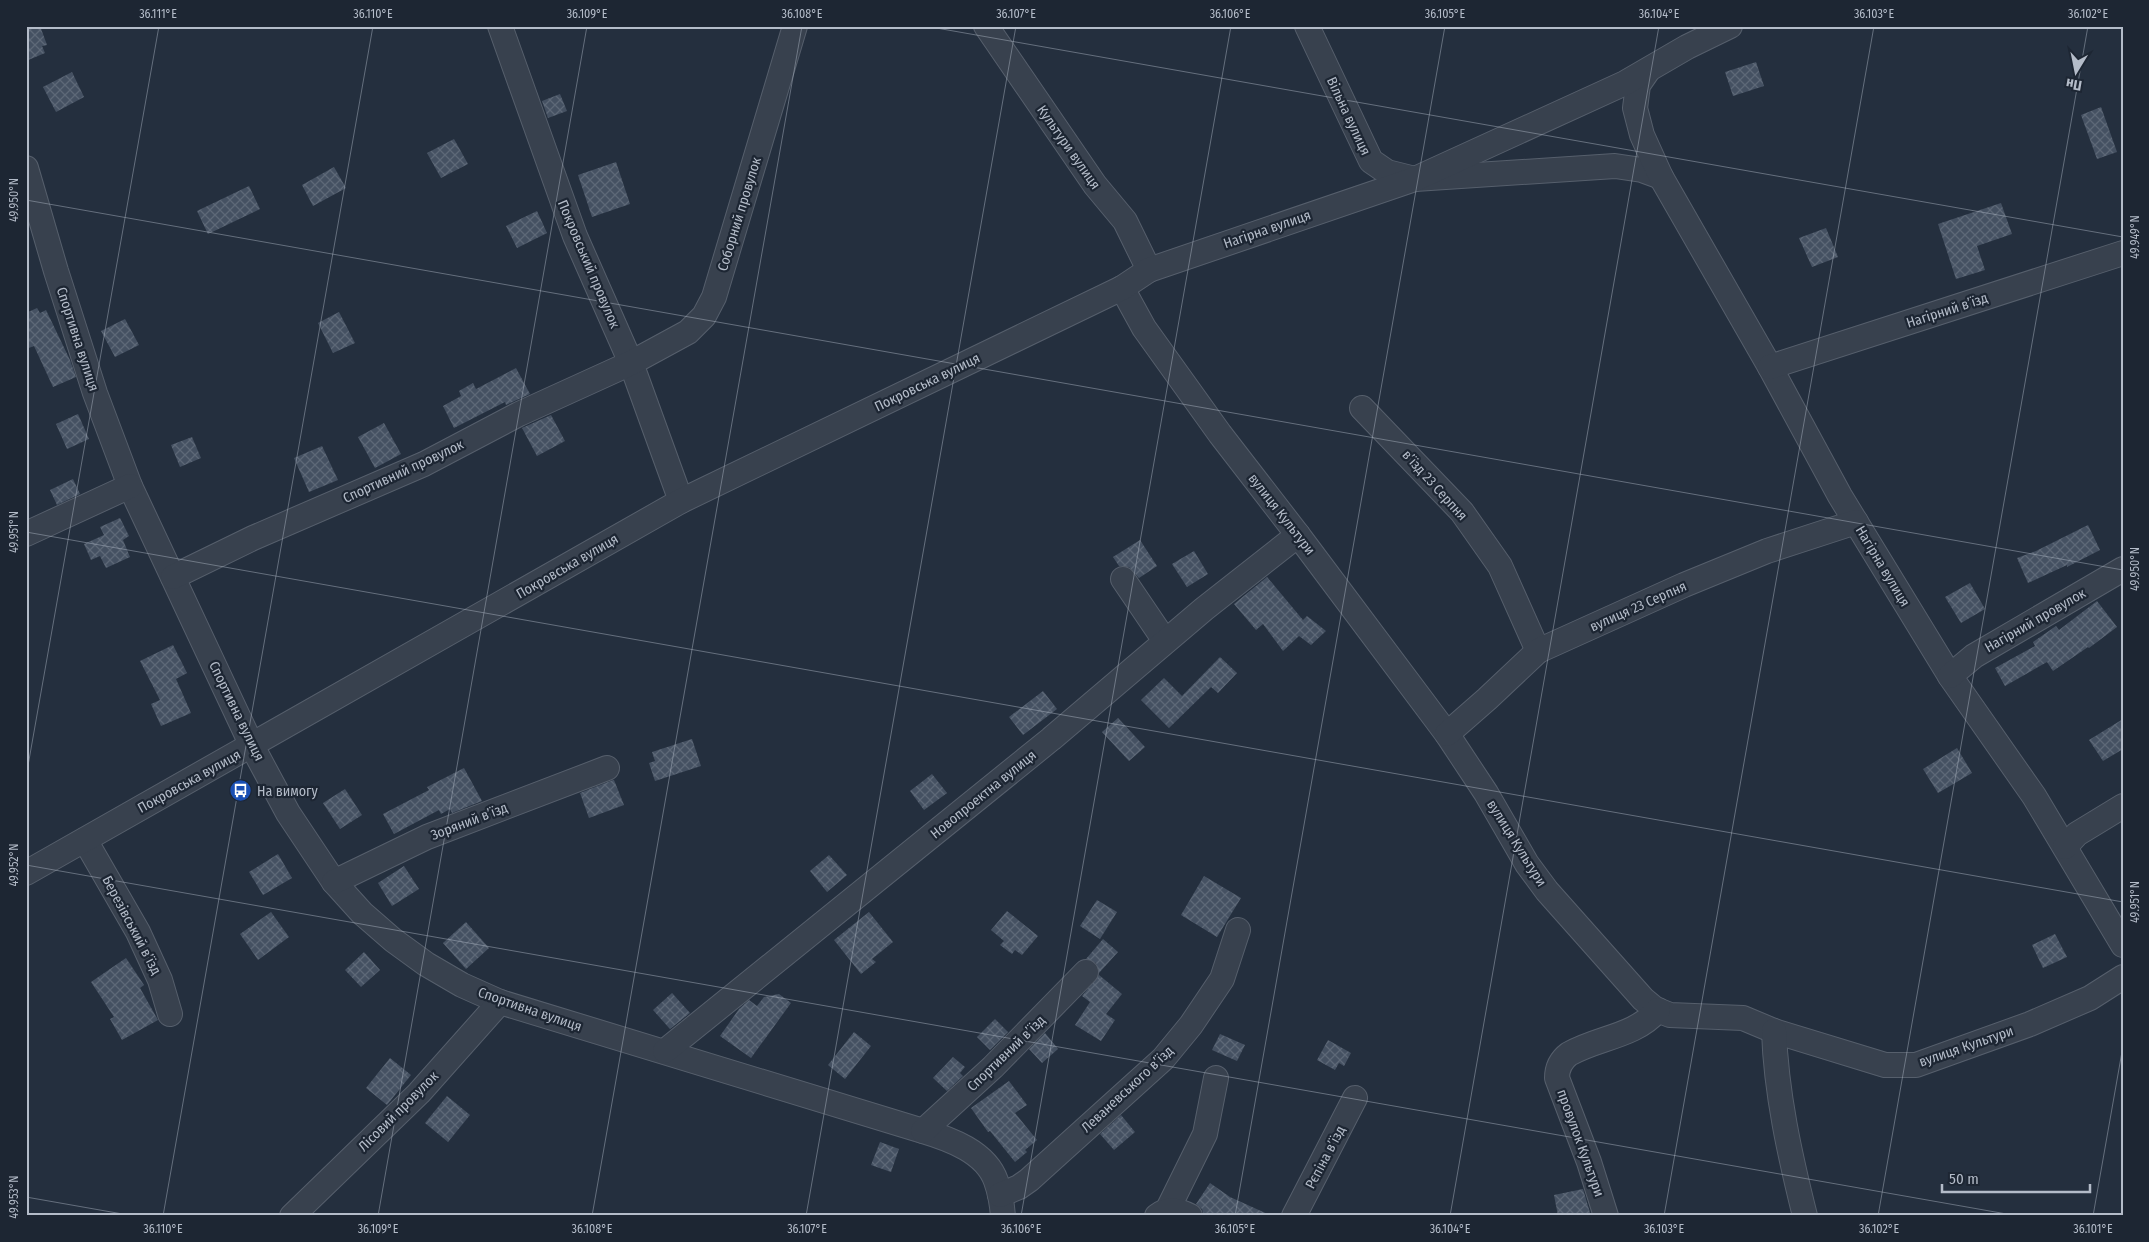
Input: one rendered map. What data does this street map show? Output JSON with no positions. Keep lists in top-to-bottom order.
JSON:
{
  "streets": {
    "street": [
      "Вільна вулиця",
      "Культури вулиця",
      "Соборний провулок",
      "Нагірна вулиця",
      "Покровський провулок",
      "Нагірний в’їзд",
      "Спортивна вулиця",
      "Покровська вулиця",
      "Спортивний провулок",
      "в’їзд 23 Серпня",
      "вулиця Культури",
      "вулиця 23 Серпня",
      "Нагірний провулок",
      "Новопроектна вулиця",
      "Зоряний в’їзд",
      "Березівський в’їзд",
      "Спортивний в’їзд",
      "Леваневського в’їзд",
      "Лісовий провулок",
      "провулок Культури",
      "Рєпіна в’їзд"
    ]
  },
  "crossings": [
    ["Вільна вулиця", "Нагірна вулиця"],
    ["Культури вулиця", "Нагірна вулиця"],
    ["Соборний провулок", "Покровський провулок"],
    ["Соборний провулок", "Спортивний провулок"],
    ["Нагірна вулиця", "Нагірний в’їзд"],
    ["Нагірна вулиця", "Покровська вулиця"],
    ["Нагірна вулиця", "вулиця Культури"],
    ["Нагірна вулиця", "вулиця 23 Серпня"],
    ["Нагірна вулиця", "Нагірний провулок"],
    ["Покровський провулок", "Покровська вулиця"],
    ["Покровський провулок", "Спортивний провулок"],
    ["Спортивна вулиця", "Покровська вулиця"],
    ["Спортивна вулиця", "Спортивний провулок"],
    ["Спортивна вулиця", "Новопроектна вулиця"],
    ["Спортивна вулиця", "Зоряний в’їзд"],
    ["Спортивна вулиця", "Спортивний в’їзд"],
    ["Спортивна вулиця", "Леваневського в’їзд"],
    ["Спортивна вулиця", "Лісовий провулок"],
    ["Покровська вулиця", "вулиця Культури"],
    ["Покровська вулиця", "Березівський в’їзд"],
    ["в’їзд 23 Серпня", "вулиця 23 Серпня"],
    ["вулиця Культури", "вулиця 23 Серпня"],
    ["вулиця Культури", "Новопроектна вулиця"],
    ["вулиця Культури", "провулок Культури"]
  ],
  "places": {
    "bus stop": ["На вимогу"]
  },
  "scale_bar": "50 m",
  "north": "bottom",
  "coordinates": [
    "36.111°E",
    "36.110°E",
    "36.109°E",
    "36.108°E",
    "36.107°E",
    "36.106°E",
    "36.105°E",
    "36.104°E",
    "36.103°E",
    "36.102°E",
    "49.950°N",
    "49.949°N",
    "49.951°N",
    "49.952°N",
    "49.953°N",
    "36.101°E"
  ]
}
